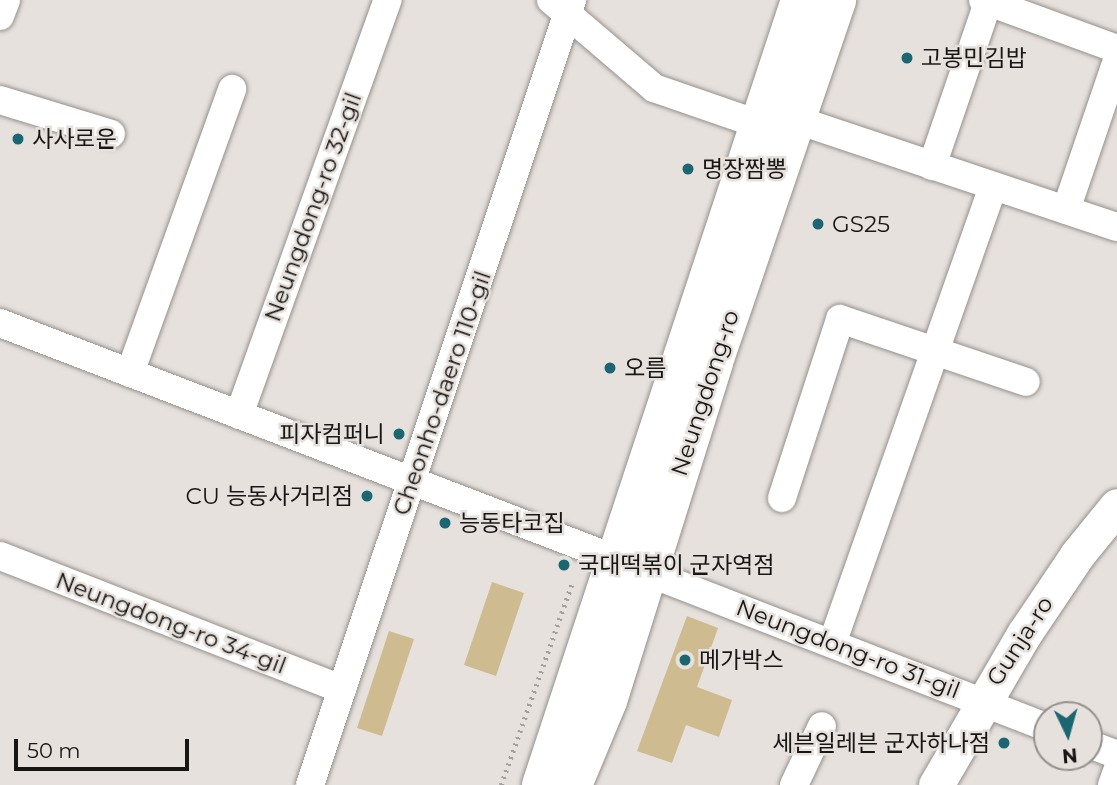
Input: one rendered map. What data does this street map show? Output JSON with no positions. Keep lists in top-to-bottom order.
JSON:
{
  "streets": {
    "main road": ["Neungdong-ro"],
    "street": [
      "Neungdong-ro 32-gil",
      "Cheonho-daero 110-gil",
      "Neungdong-ro 34-gil",
      "Gunja-ro",
      "Neungdong-ro 31-gil"
    ]
  },
  "crossings": [
    ["Cheonho-daero 110-gil", "Neungdong-ro 34-gil"],
    ["Neungdong-ro", "Neungdong-ro 31-gil"],
    ["Gunja-ro", "Neungdong-ro 31-gil"]
  ],
  "places": [
    "고봉민김밥",
    "사사로운",
    "명장짬뽕",
    "GS25",
    "오름",
    "피자컴퍼니",
    "CU 능동사거리점",
    "능동타코집",
    "국대떡볶이 군자역점",
    "메가박스",
    "세븐일레븐 군자하나점"
  ],
  "scale_bar": "50 m",
  "north": "bottom"
}
